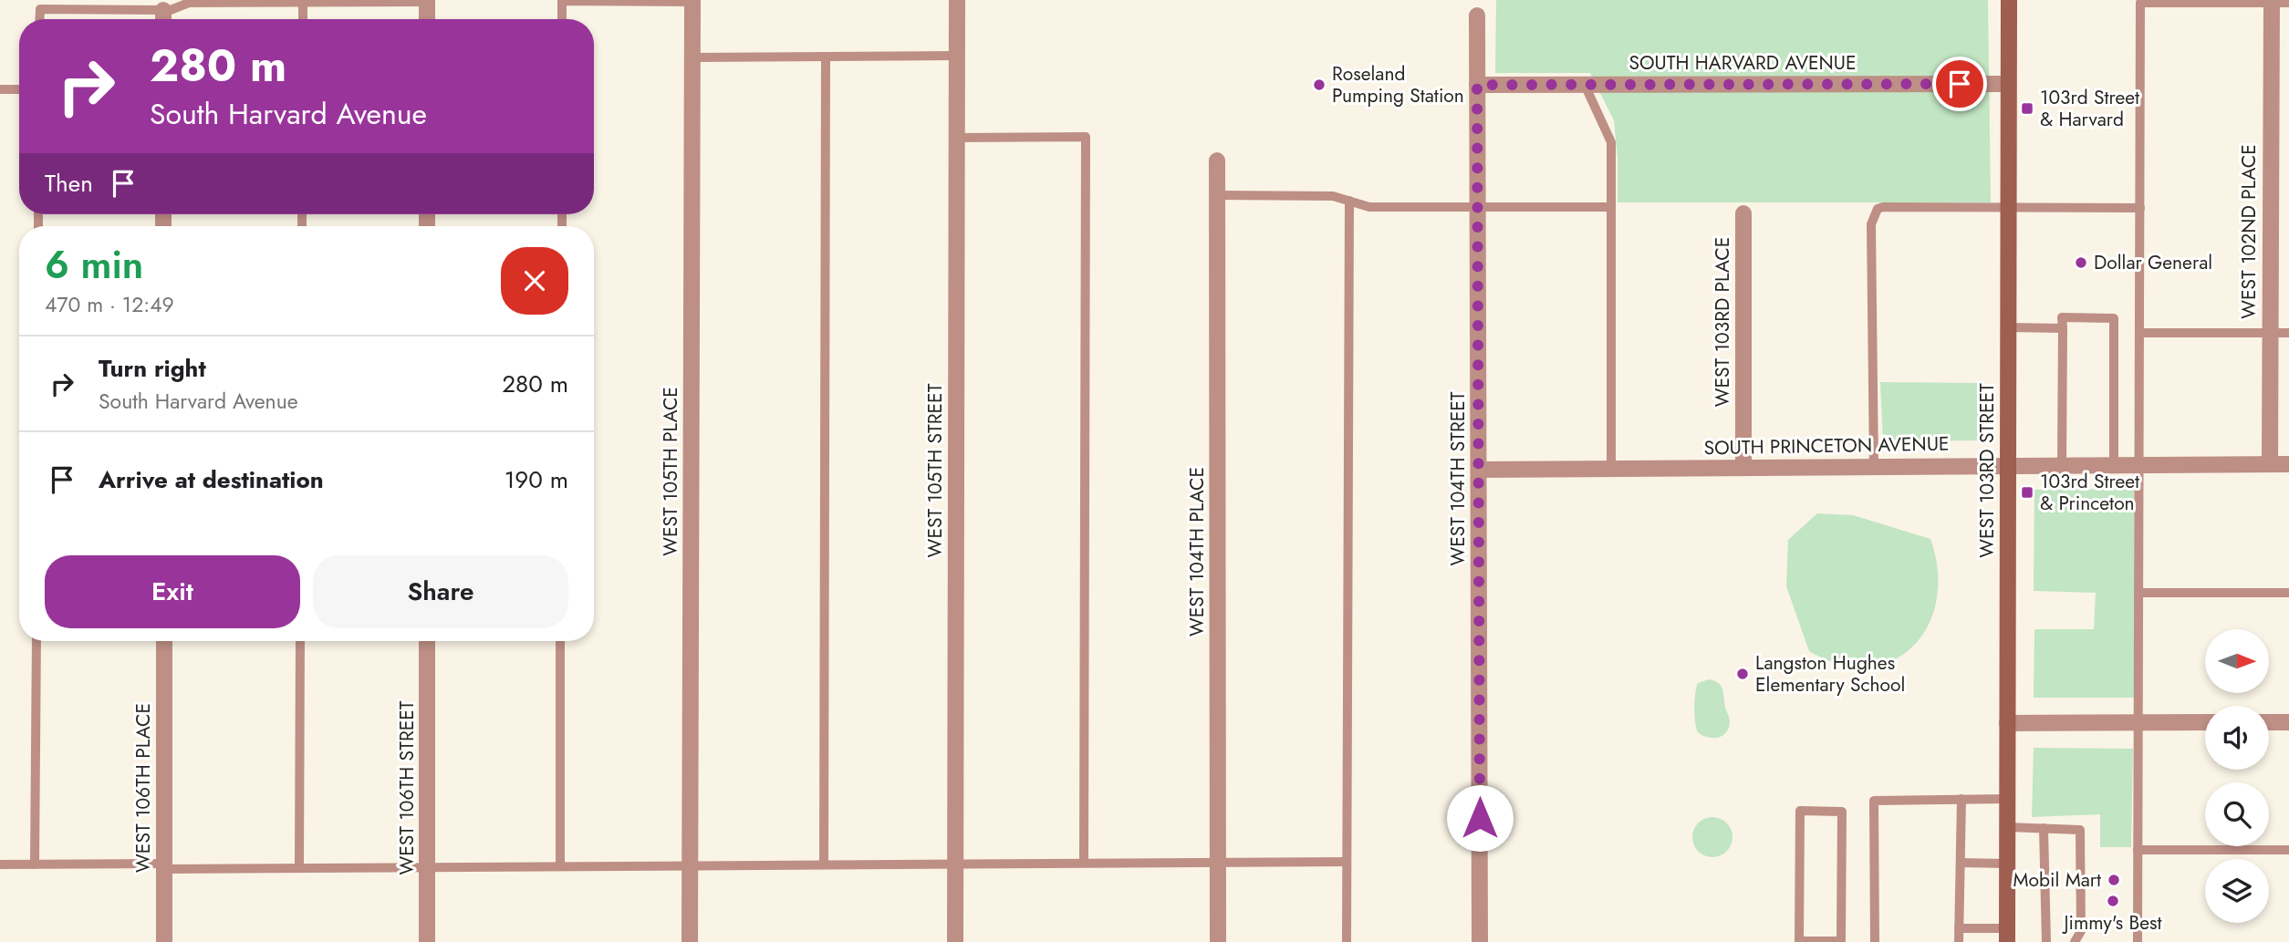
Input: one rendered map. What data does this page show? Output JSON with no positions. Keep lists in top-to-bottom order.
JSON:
{
  "streets": {
    "main road": ["WEST 103RD STREET"],
    "street": [
      "SOUTH HARVARD AVENUE",
      "WEST 102ND PLACE",
      "WEST 103RD PLACE",
      "SOUTH PRINCETON AVENUE",
      "WEST 105TH STREET",
      "WEST 105TH PLACE",
      "WEST 104TH STREET",
      "WEST 104TH PLACE",
      "WEST 106TH PLACE",
      "WEST 106TH STREET"
    ]
  },
  "crossings": [
    ["SOUTH HARVARD AVENUE", "WEST 103RD STREET"],
    ["SOUTH HARVARD AVENUE", "WEST 104TH STREET"],
    ["WEST 102ND PLACE", "SOUTH PRINCETON AVENUE"],
    ["WEST 103RD PLACE", "SOUTH PRINCETON AVENUE"],
    ["SOUTH PRINCETON AVENUE", "WEST 103RD STREET"],
    ["SOUTH PRINCETON AVENUE", "WEST 104TH STREET"]
  ],
  "places": {
    "other": [
      "Roseland Pumping Station",
      "Dollar General",
      "Langston Hughes Elementary School",
      "Mobil Mart",
      "Jimmy's Best"
    ],
    "transit": ["103rd Street & Harvard", "103rd Street & Princeton"]
  },
  "north": "right",
  "page": {
    "turn": ["280 m", "South Harvard Avenue"],
    "then": "Then",
    "heading": ["6 min", "470 m · 12:49"],
    "list": [
      {
        "name": "Turn right",
        "note": "South Harvard Avenue",
        "value": "280 m"
      },
      {
        "name": "Arrive at destination",
        "value": "190 m"
      }
    ],
    "buttons": ["Exit", "Share"]
  }
}
